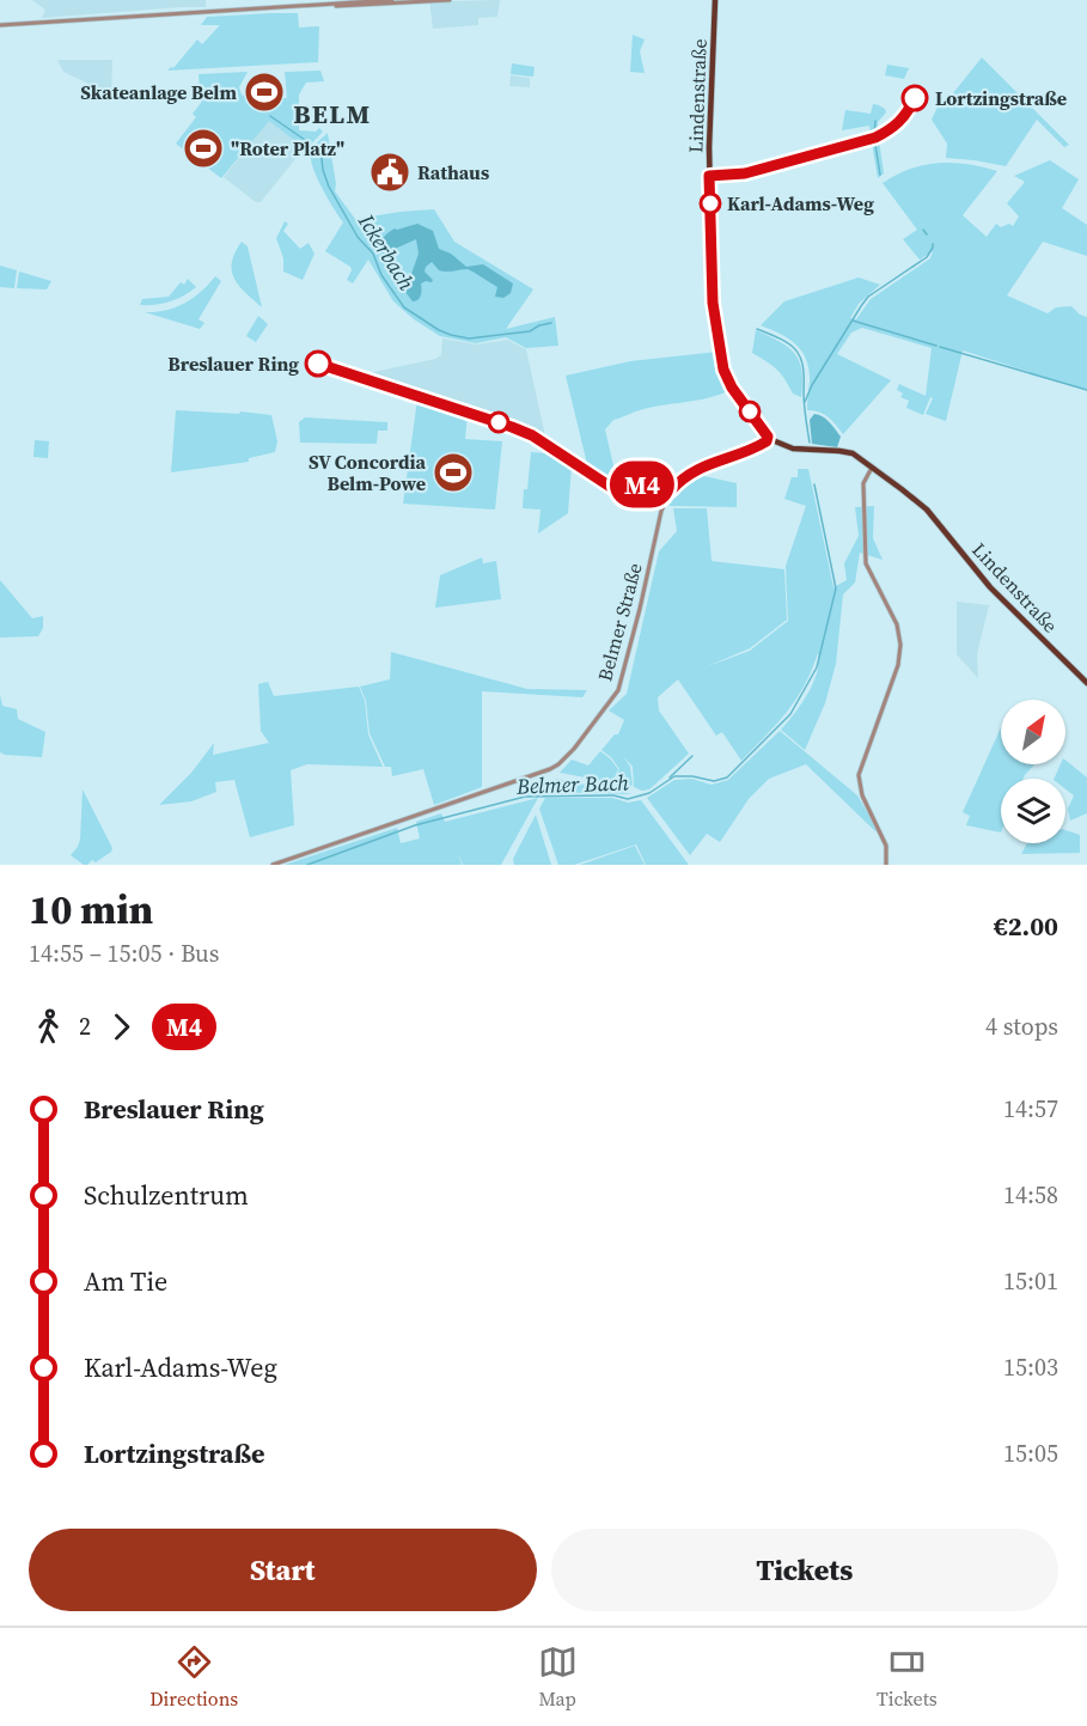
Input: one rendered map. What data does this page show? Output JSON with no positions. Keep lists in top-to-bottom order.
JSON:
{
  "streets": {
    "main road": ["Lindenstraße"],
    "street": ["Belmer Straße"]
  },
  "crossings": [
    ["Lindenstraße", "Belmer Straße"]
  ],
  "districts": ["BELM"],
  "water": ["Ickerbach", "Belmer Bach"],
  "places": {
    "sports": ["Skateanlage Belm", "\"Roter Platz\"", "SV Concordia Belm-Powe"],
    "other": ["Lortzingstraße", "Karl-Adams-Weg", "Breslauer Ring"],
    "public building": ["Rathaus"]
  },
  "lines": ["bus line M4"],
  "north": "top right",
  "page": {
    "on_map": "M4",
    "heading": ["10 min", "14:55 – 15:05 · Bus", "€2.00"],
    "legs": ["2", "M4", "4 stops"],
    "list": [
      {
        "name": "Breslauer Ring",
        "value": "14:57"
      },
      {
        "name": "Schulzentrum",
        "value": "14:58"
      },
      {
        "name": "Am Tie",
        "value": "15:01"
      },
      {
        "name": "Karl-Adams-Weg",
        "value": "15:03"
      },
      {
        "name": "Lortzingstraße",
        "value": "15:05"
      }
    ],
    "buttons": ["Start", "Tickets"],
    "tabs": ["Directions", "Map", "Tickets"]
  }
}
